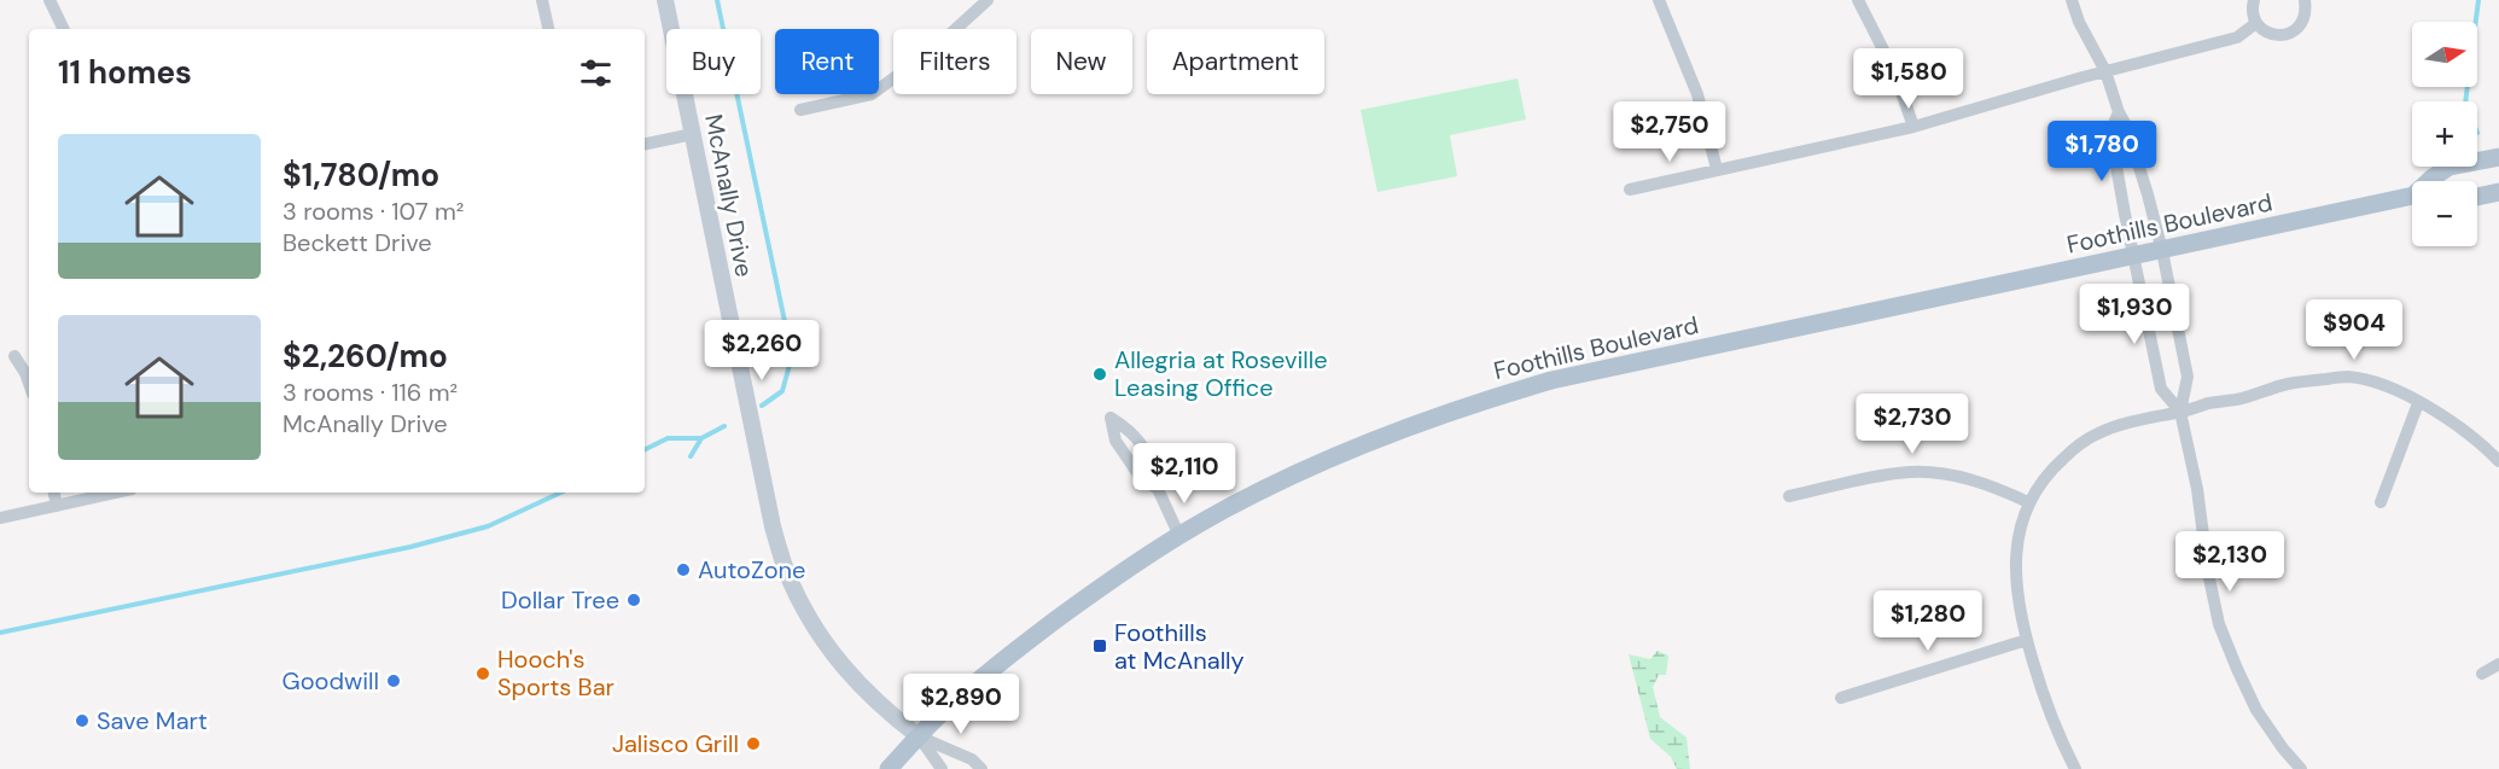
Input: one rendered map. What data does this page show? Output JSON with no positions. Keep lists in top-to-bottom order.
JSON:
{
  "streets": {
    "main road": ["Foothills Boulevard"],
    "street": ["McAnally Drive"]
  },
  "crossings": [
    ["McAnally Drive", "Foothills Boulevard"]
  ],
  "places": {
    "other": [
      "Allegria at Roseville Leasing Office",
      "AutoZone",
      "Dollar Tree",
      "Hooch's Sports Bar",
      "Goodwill",
      "Save Mart",
      "Jalisco Grill"
    ],
    "transit": ["Foothills at McAnally"]
  },
  "north": "right",
  "page": {
    "map_buttons": ["+", "−"],
    "chip": [
      "Buy",
      "Rent",
      "Filters",
      "New",
      "Apartment"
    ],
    "heading": "11 homes",
    "price": [
      "$1,580",
      "$2,750",
      "$1,780",
      "$1,930",
      "$904",
      "$2,260",
      "$2,730",
      "$2,110",
      "$2,130",
      "$1,280",
      "$2,890"
    ],
    "list": [
      {
        "name": "$1,780/mo",
        "note": "3 rooms · 107 m² · Beckett Drive"
      },
      {
        "name": "$2,260/mo",
        "note": "3 rooms · 116 m² · McAnally Drive"
      }
    ]
  }
}
